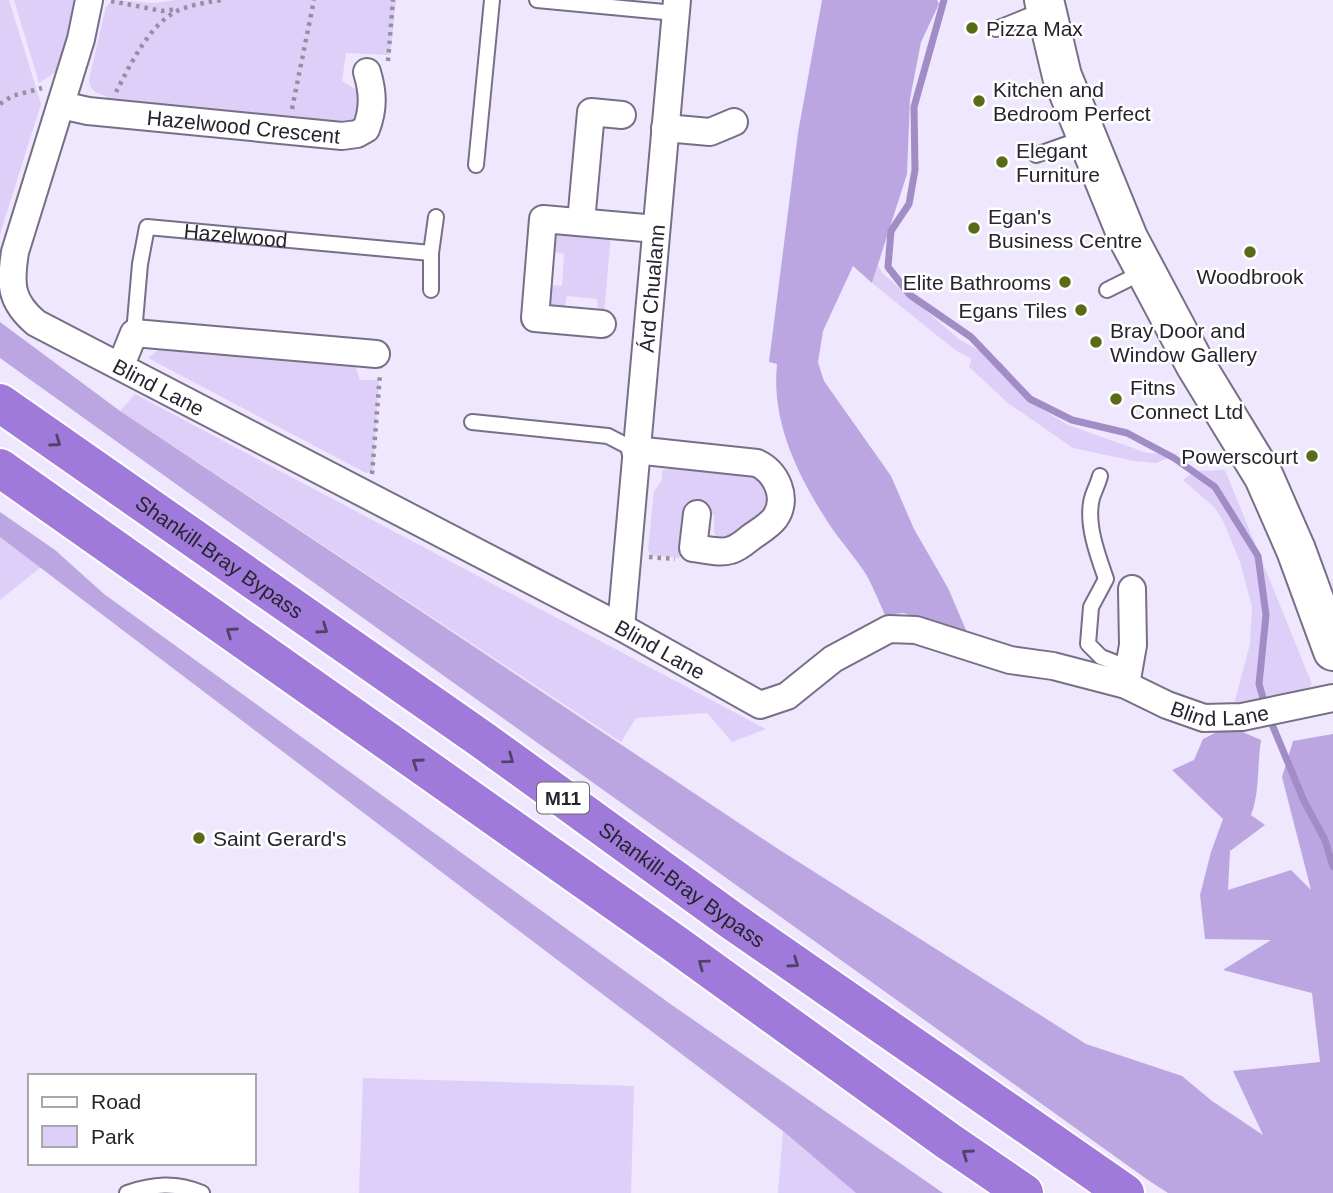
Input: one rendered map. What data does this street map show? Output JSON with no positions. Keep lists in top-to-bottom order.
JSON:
{
  "streets": {
    "highway": ["Shankill-Bray Bypass", "M11"],
    "street": [
      "Hazelwood Crescent",
      "Hazelwood",
      "Árd Chualann",
      "Blind Lane"
    ]
  },
  "crossings": [
    ["Hazelwood Crescent", "Blind Lane"],
    ["Hazelwood", "Blind Lane"],
    ["Árd Chualann", "Blind Lane"]
  ],
  "places": [
    "Pizza Max",
    "Kitchen and Bedroom Perfect",
    "Elegant Furniture",
    "Egan's Business Centre",
    "Woodbrook",
    "Elite Bathrooms",
    "Egans Tiles",
    "Bray Door and Window Gallery",
    "Fitns Connect Ltd",
    "Powerscourt",
    "Saint Gerard's"
  ],
  "legend": ["Road", "Park"]
}
